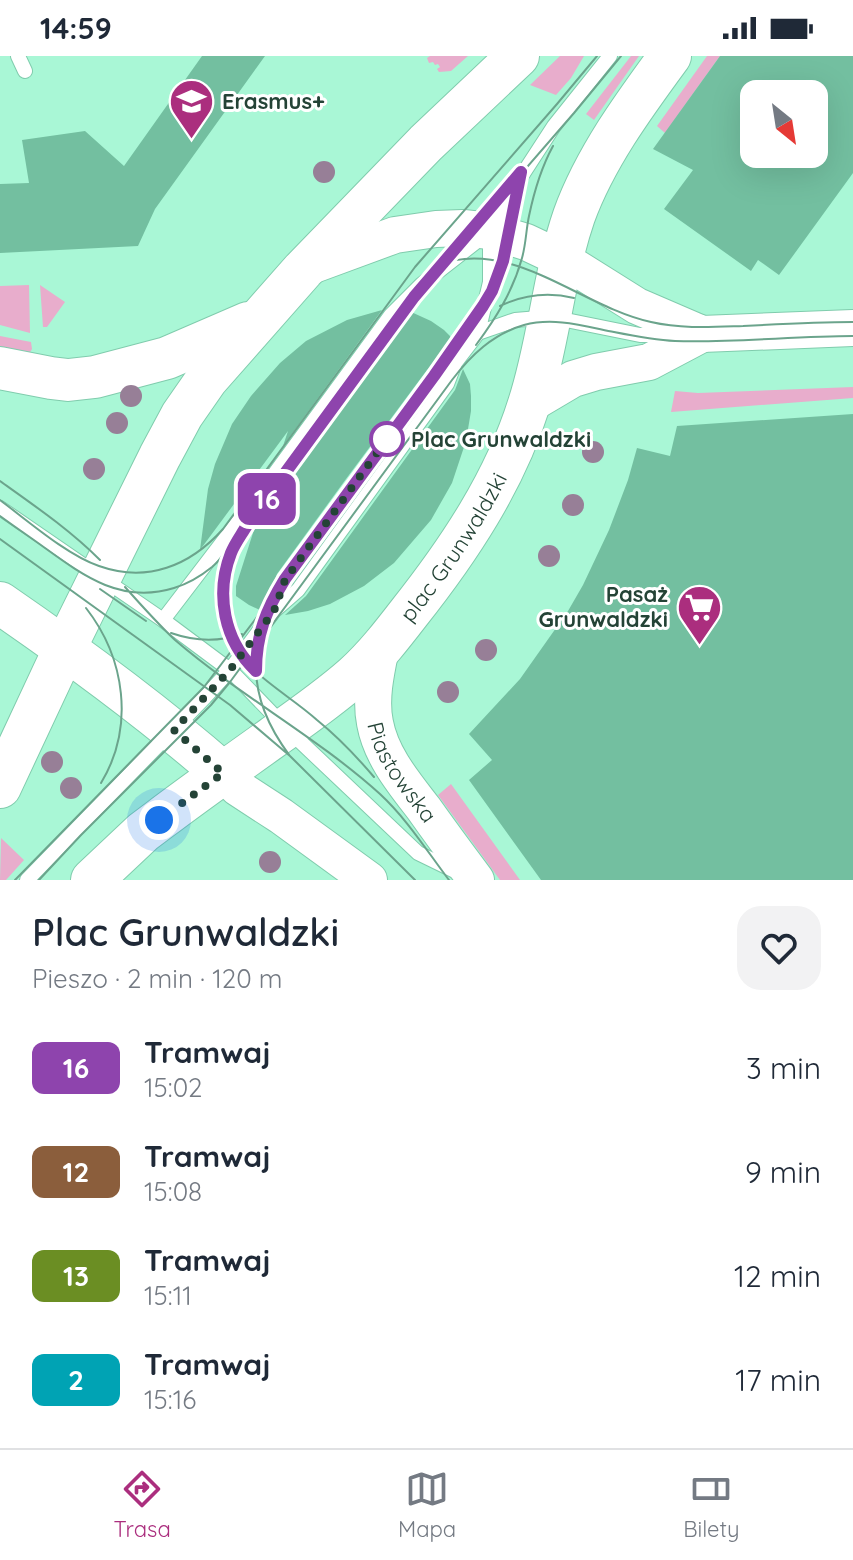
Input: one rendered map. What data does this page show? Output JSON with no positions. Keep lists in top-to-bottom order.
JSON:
{
  "streets": {
    "main road": ["plac Grunwaldzki"],
    "street": ["Piastowska"]
  },
  "crossings": [
    ["plac Grunwaldzki", "Piastowska"]
  ],
  "places": {
    "school or university": ["Erasmus+"],
    "other": ["Plac Grunwaldzki"],
    "supermarket": ["Pasaż Grunwaldzki"]
  },
  "lines": ["tram line 16"],
  "north": "bottom right",
  "page": {
    "status": "14:59",
    "on_map": "16",
    "heading": ["Plac Grunwaldzki", "Pieszo · 2 min · 120 m"],
    "list": [
      {
        "mark": "16",
        "name": "Tramwaj",
        "note": "15:02",
        "value": "3 min"
      },
      {
        "mark": "12",
        "name": "Tramwaj",
        "note": "15:08",
        "value": "9 min"
      },
      {
        "mark": "13",
        "name": "Tramwaj",
        "note": "15:11",
        "value": "12 min"
      },
      {
        "mark": "2",
        "name": "Tramwaj",
        "note": "15:16",
        "value": "17 min"
      }
    ],
    "tabs": ["Trasa", "Mapa", "Bilety"]
  }
}
